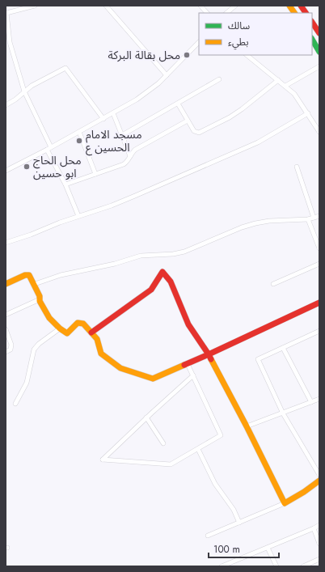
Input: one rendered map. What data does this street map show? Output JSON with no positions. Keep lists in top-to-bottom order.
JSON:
{
  "places": ["محل بقالة البركة", "مسجد الامام الحسين ع", "محل الحاج ابو حسين"],
  "legend": ["سالك", "بطيء"],
  "scale_bar": "100 m"
}
